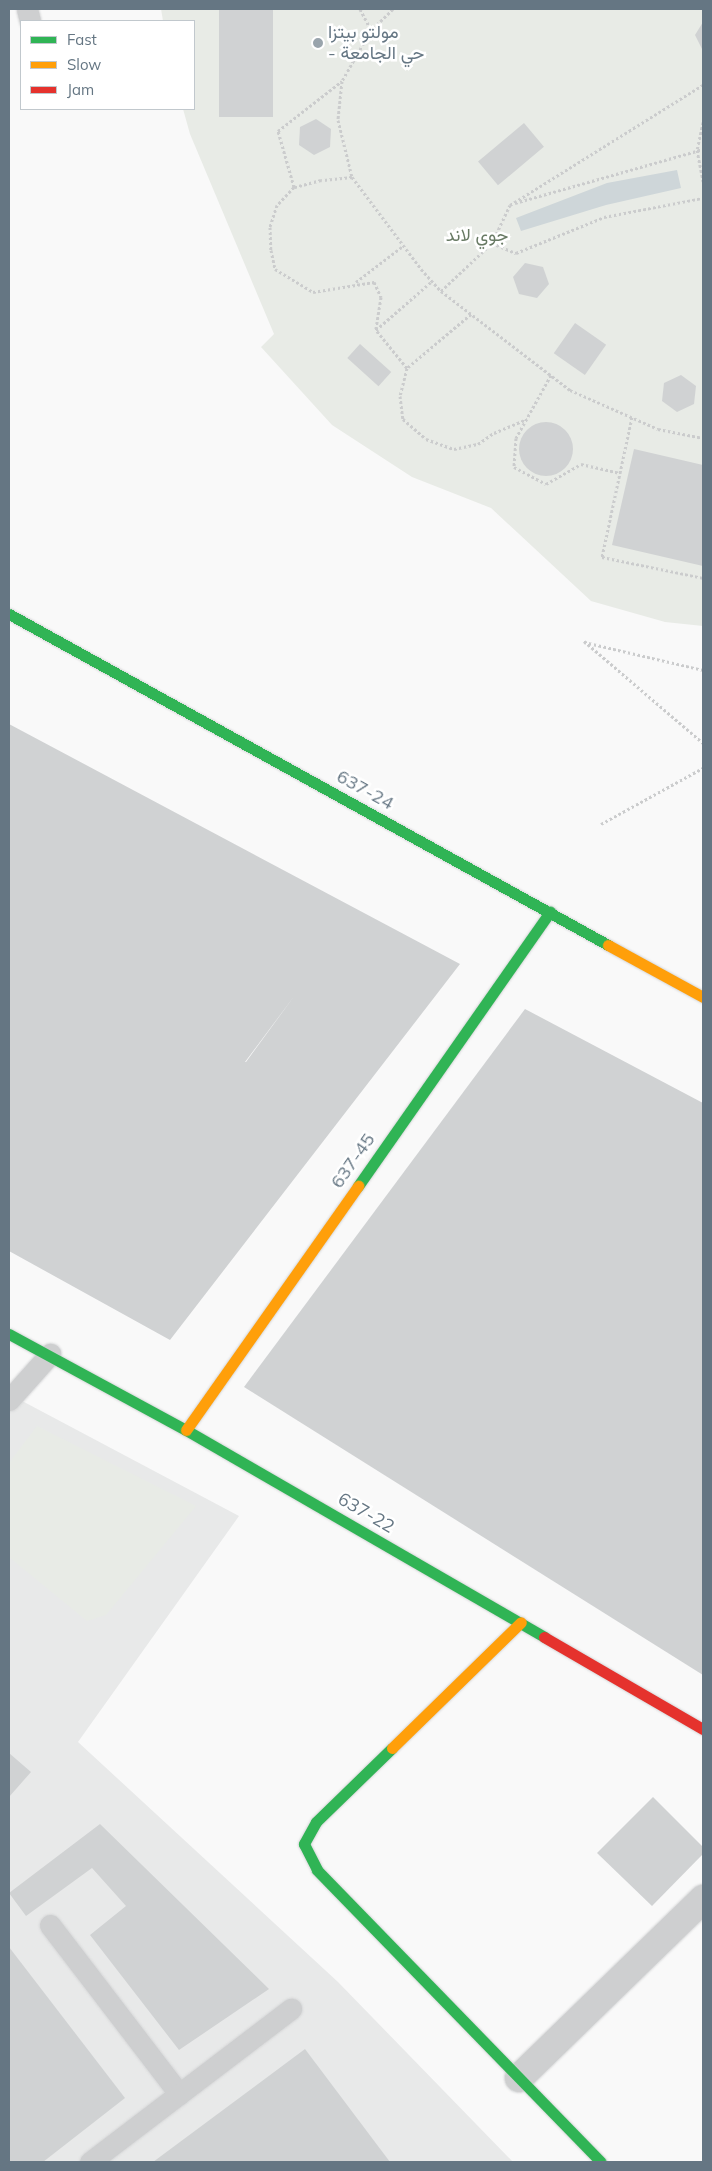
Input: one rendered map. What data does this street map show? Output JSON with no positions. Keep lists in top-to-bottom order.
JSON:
{
  "streets": {
    "street": ["637-24", "637-45", "637-22"]
  },
  "crossings": [
    ["637-24", "637-45"],
    ["637-45", "637-22"]
  ],
  "parks": ["جوي لاند"],
  "places": ["مولتو بيتزا - حي الجامعة"],
  "legend": ["Fast", "Slow", "Jam"]
}
